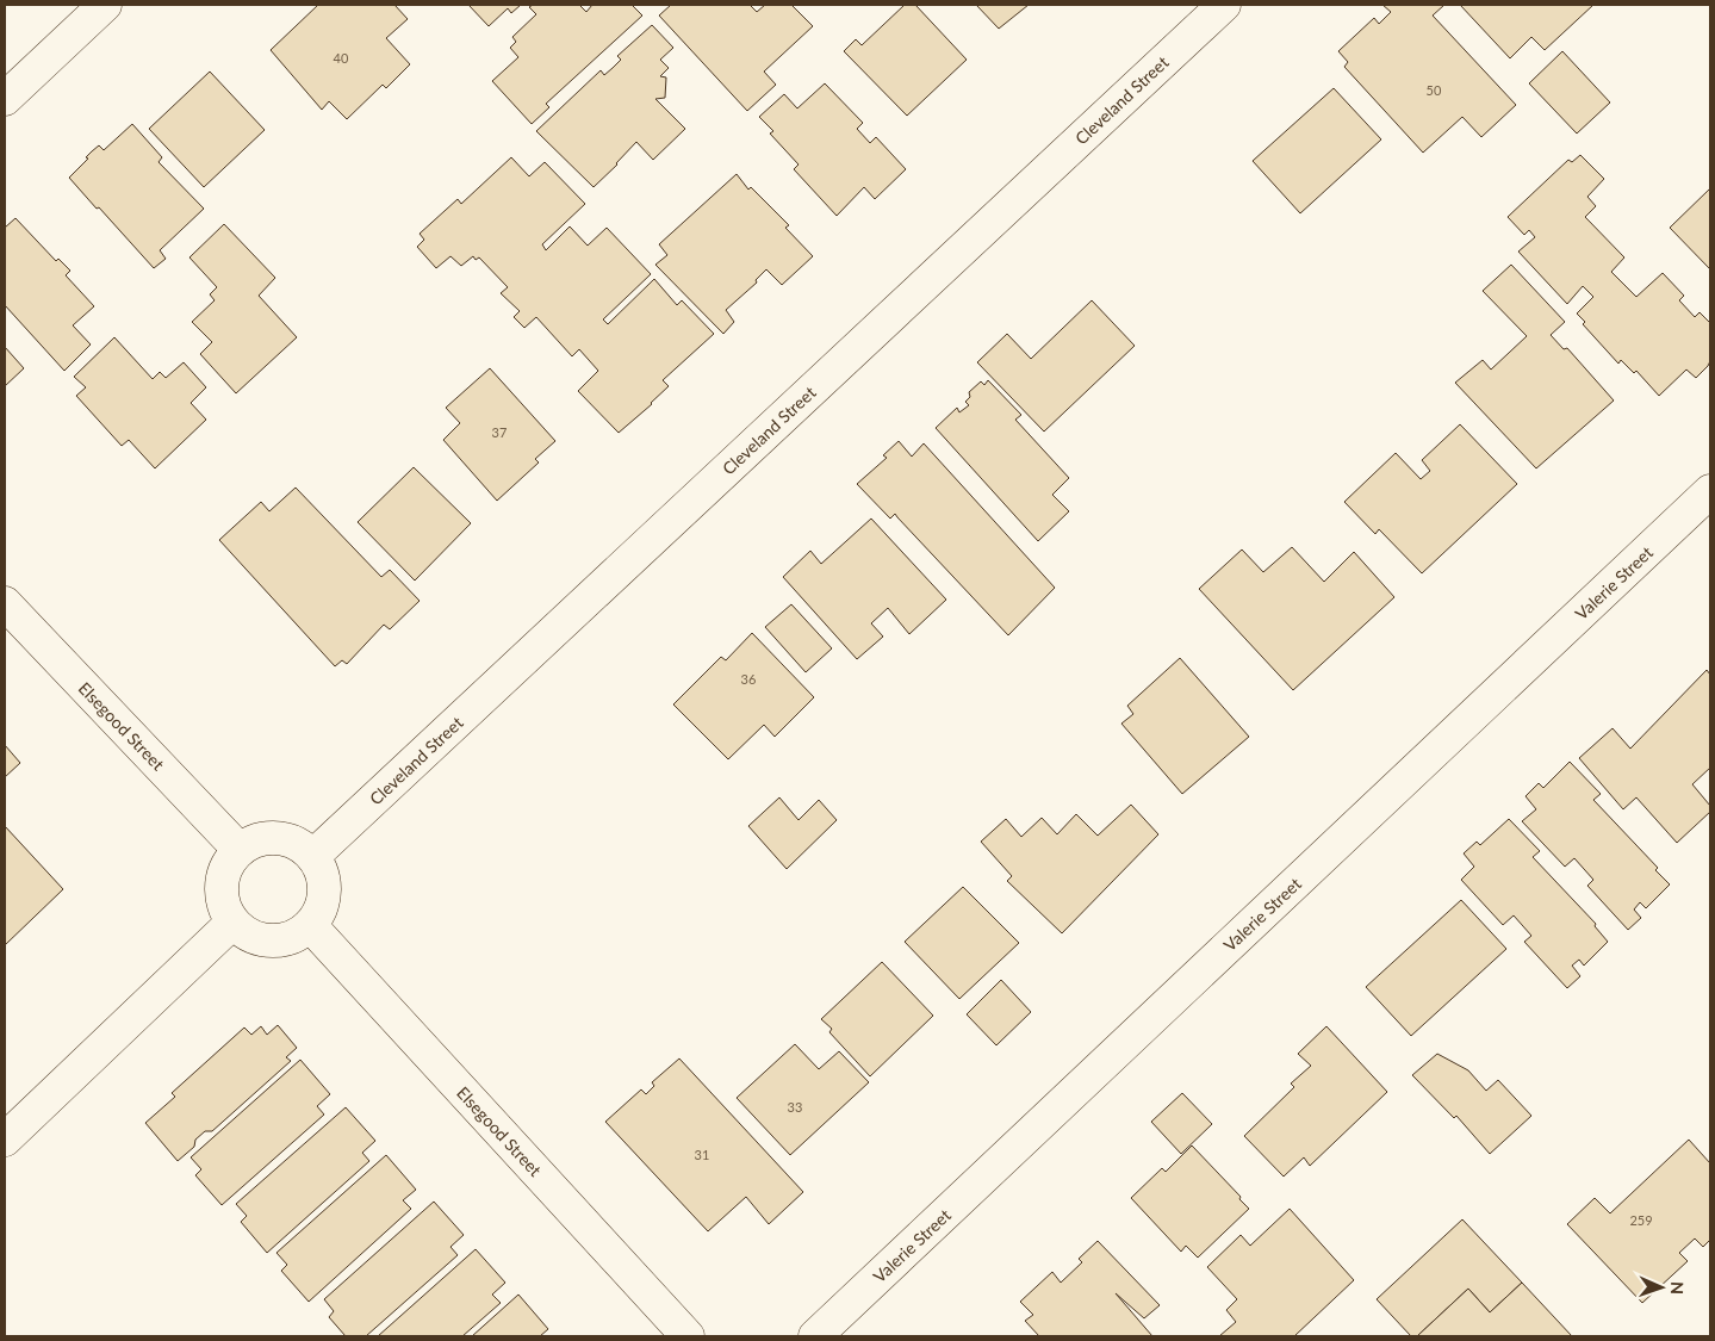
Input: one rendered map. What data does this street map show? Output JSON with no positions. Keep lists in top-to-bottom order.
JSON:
{
  "streets": {
    "street": ["Cleveland Street", "Valerie Street", "Elsegood Street"]
  },
  "crossings": [
    ["Cleveland Street", "Elsegood Street"]
  ],
  "house_numbers": [
    "40",
    "50",
    "37",
    "36",
    "33",
    "31",
    "259"
  ],
  "north": "right"
}
